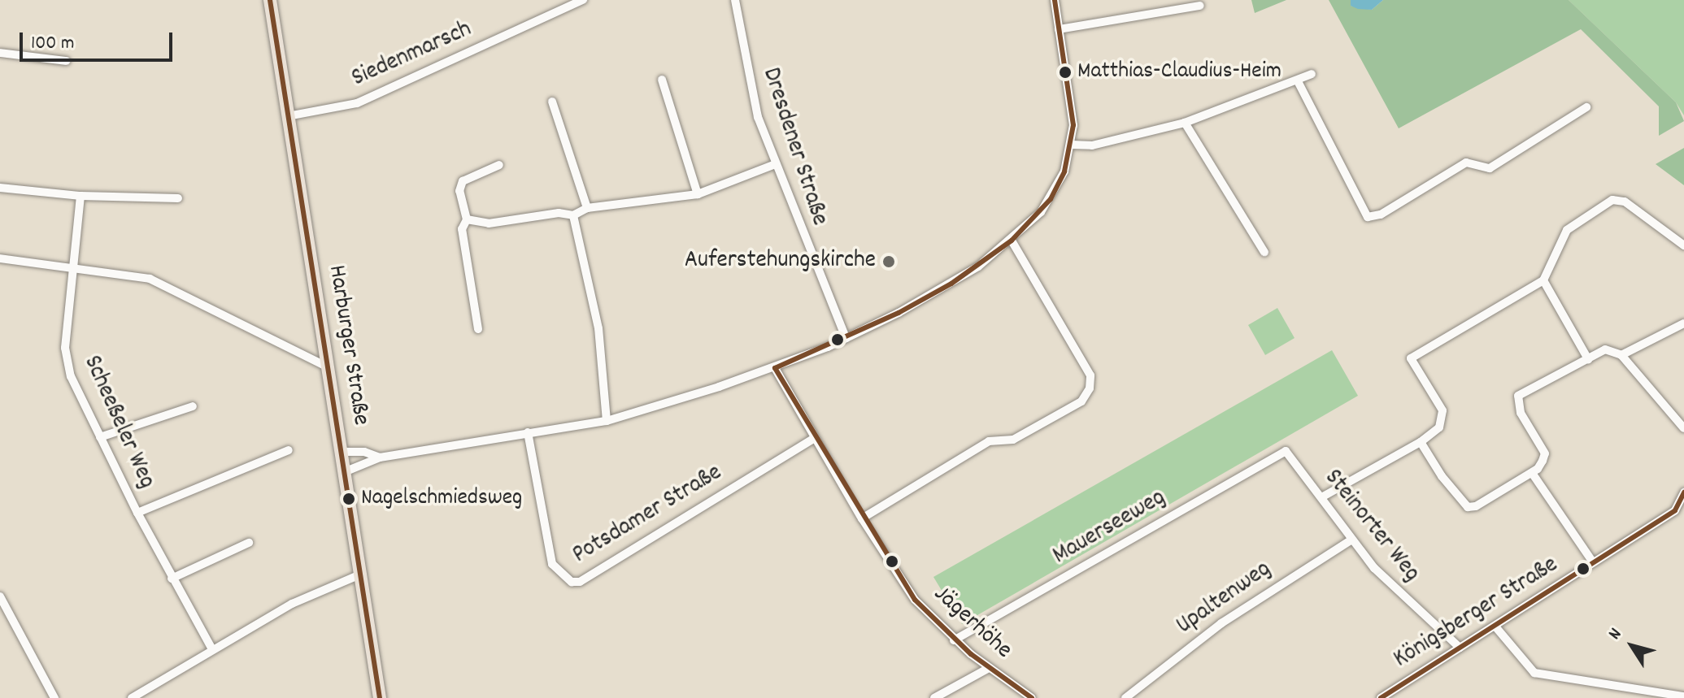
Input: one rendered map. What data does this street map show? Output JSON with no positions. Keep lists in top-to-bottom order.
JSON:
{
  "streets": {
    "main road": ["Harburger Straße"],
    "street": [
      "Siedenmarsch",
      "Dresdener Straße",
      "Scheeßeler Weg",
      "Potsdamer Straße",
      "Steinorter Weg",
      "Mauerseeweg",
      "Upaltenweg",
      "Königsberger Straße",
      "Jägerhöhe"
    ]
  },
  "crossings": [
    ["Siedenmarsch", "Harburger Straße"],
    ["Potsdamer Straße", "Jägerhöhe"],
    ["Steinorter Weg", "Mauerseeweg"],
    ["Steinorter Weg", "Upaltenweg"],
    ["Steinorter Weg", "Königsberger Straße"],
    ["Mauerseeweg", "Jägerhöhe"]
  ],
  "places": ["Matthias-Claudius-Heim", "Auferstehungskirche", "Nagelschmiedsweg"],
  "scale_bar": "100 m",
  "north": "top left"
}
